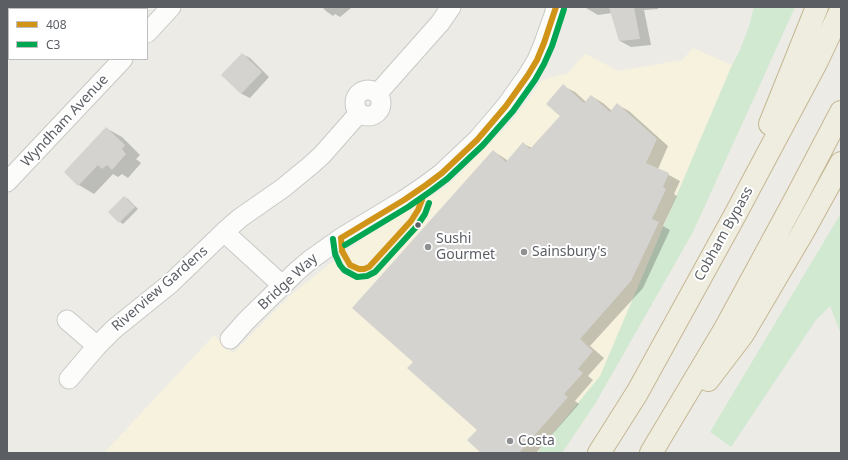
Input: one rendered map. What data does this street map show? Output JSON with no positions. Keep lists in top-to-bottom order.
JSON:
{
  "streets": {
    "highway": ["Cobham Bypass"],
    "street": ["Wyndham Avenue", "Bridge Way", "Riverview Gardens"]
  },
  "places": ["Sushi Gourmet", "Sainsbury's", "Costa"],
  "lines": ["transit line 408", "transit line C3"],
  "legend": ["408", "C3"]
}
